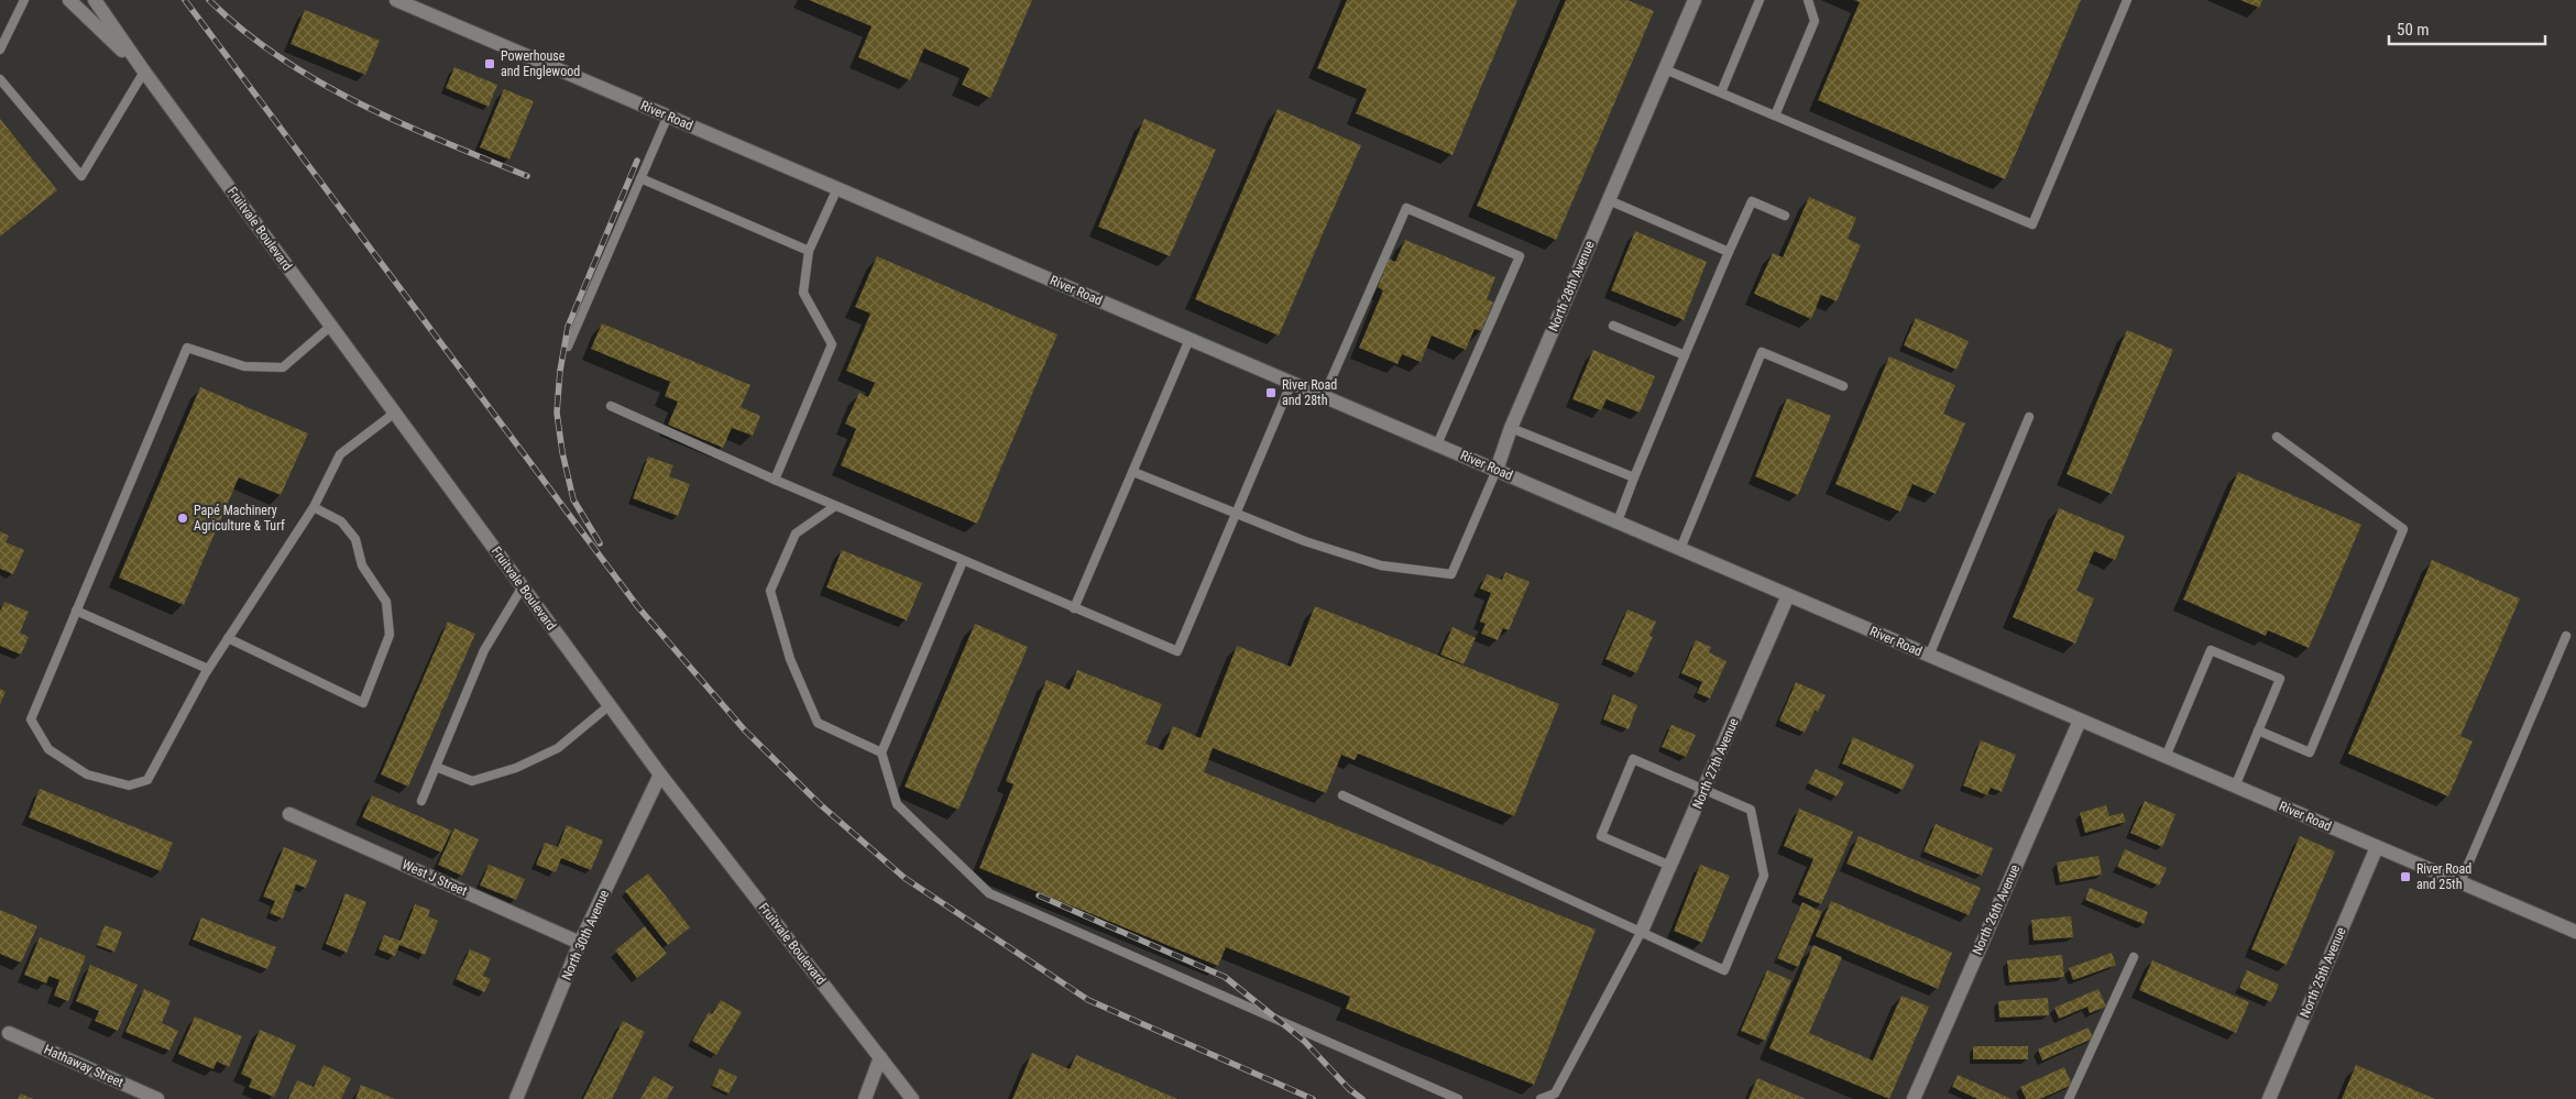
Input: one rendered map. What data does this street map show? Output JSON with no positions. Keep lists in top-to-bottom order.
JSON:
{
  "streets": {
    "street": [
      "River Road",
      "Fruitvale Boulevard",
      "North 28th Avenue",
      "North 27th Avenue",
      "West J Street",
      "North 26th Avenue",
      "North 30th Avenue",
      "North 25th Avenue",
      "Hathaway Street"
    ]
  },
  "crossings": [
    ["River Road", "North 28th Avenue"],
    ["River Road", "North 27th Avenue"],
    ["River Road", "North 26th Avenue"],
    ["River Road", "North 25th Avenue"],
    ["Fruitvale Boulevard", "North 30th Avenue"],
    ["West J Street", "North 30th Avenue"]
  ],
  "places": {
    "transit": ["Powerhouse and Englewood", "River Road and 28th", "River Road and 25th"],
    "other": ["Papé Machinery Agriculture & Turf"]
  },
  "scale_bar": "50 m"
}
